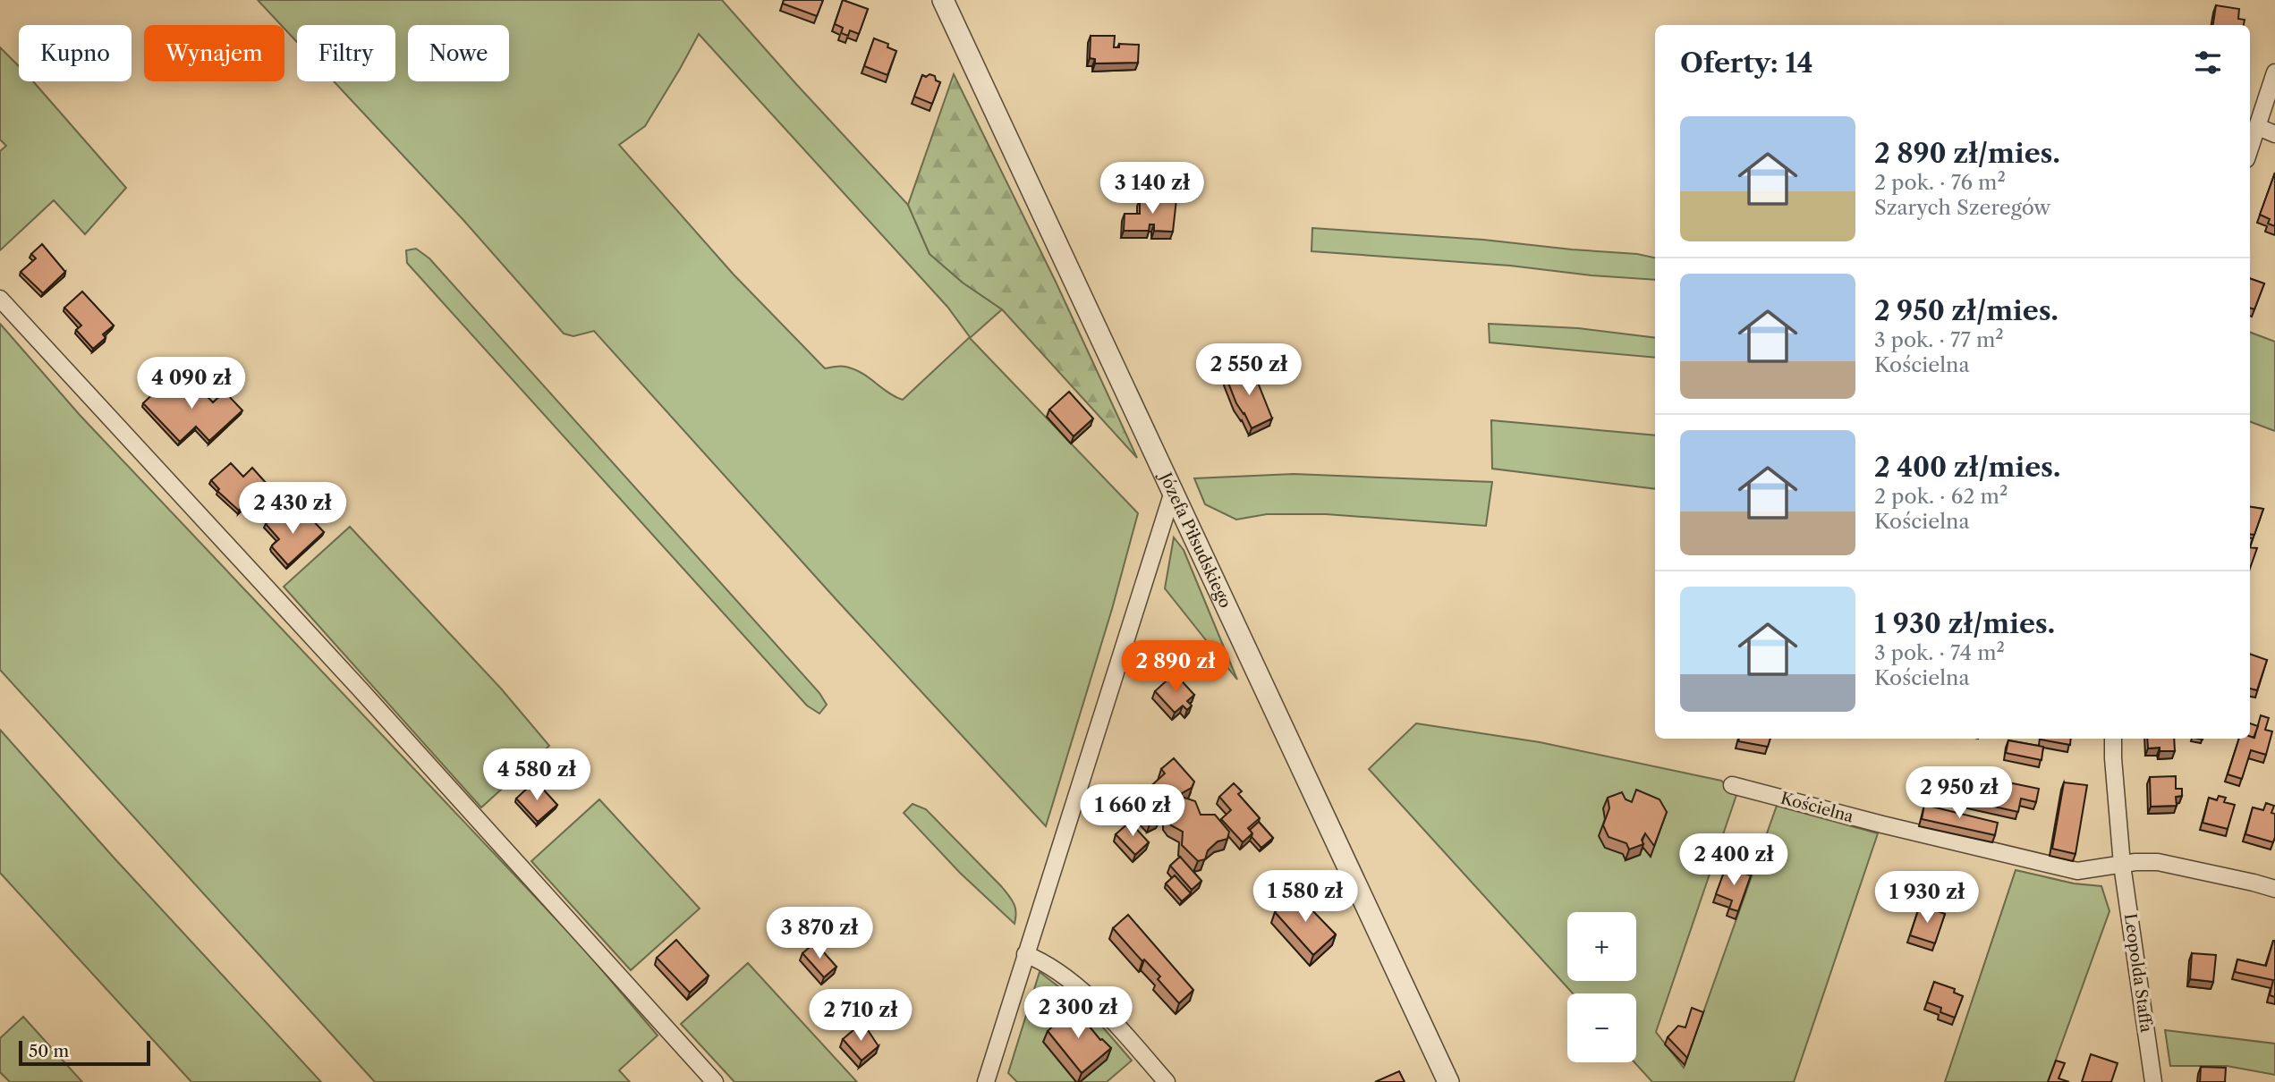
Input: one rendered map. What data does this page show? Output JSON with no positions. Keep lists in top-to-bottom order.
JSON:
{
  "streets": {
    "street": ["Józefa Piłsudskiego", "Kościelna", "Leopolda Staffa"]
  },
  "crossings": [
    ["Kościelna", "Leopolda Staffa"]
  ],
  "scale_bar": "50 m",
  "page": {
    "chip": [
      "Kupno",
      "Wynajem",
      "Filtry",
      "Nowe"
    ],
    "heading": "Oferty: 14",
    "list": [
      {
        "name": "2 890 zł/mies.",
        "note": "2 pok. · 76 m² · Szarych Szeregów"
      },
      {
        "name": "2 950 zł/mies.",
        "note": "3 pok. · 77 m² · Kościelna"
      },
      {
        "name": "2 400 zł/mies.",
        "note": "2 pok. · 62 m² · Kościelna"
      },
      {
        "name": "1 930 zł/mies.",
        "note": "3 pok. · 74 m² · Kościelna"
      }
    ],
    "price": [
      "3 140 zł",
      "2 550 zł",
      "4 090 zł",
      "2 430 zł",
      "2 890 zł",
      "4 580 zł",
      "2 950 zł",
      "1 660 zł",
      "2 400 zł",
      "1 580 zł",
      "1 930 zł",
      "3 870 zł",
      "2 300 zł",
      "2 710 zł"
    ],
    "map_buttons": ["+", "−"],
    "scale": "50 m"
  }
}
